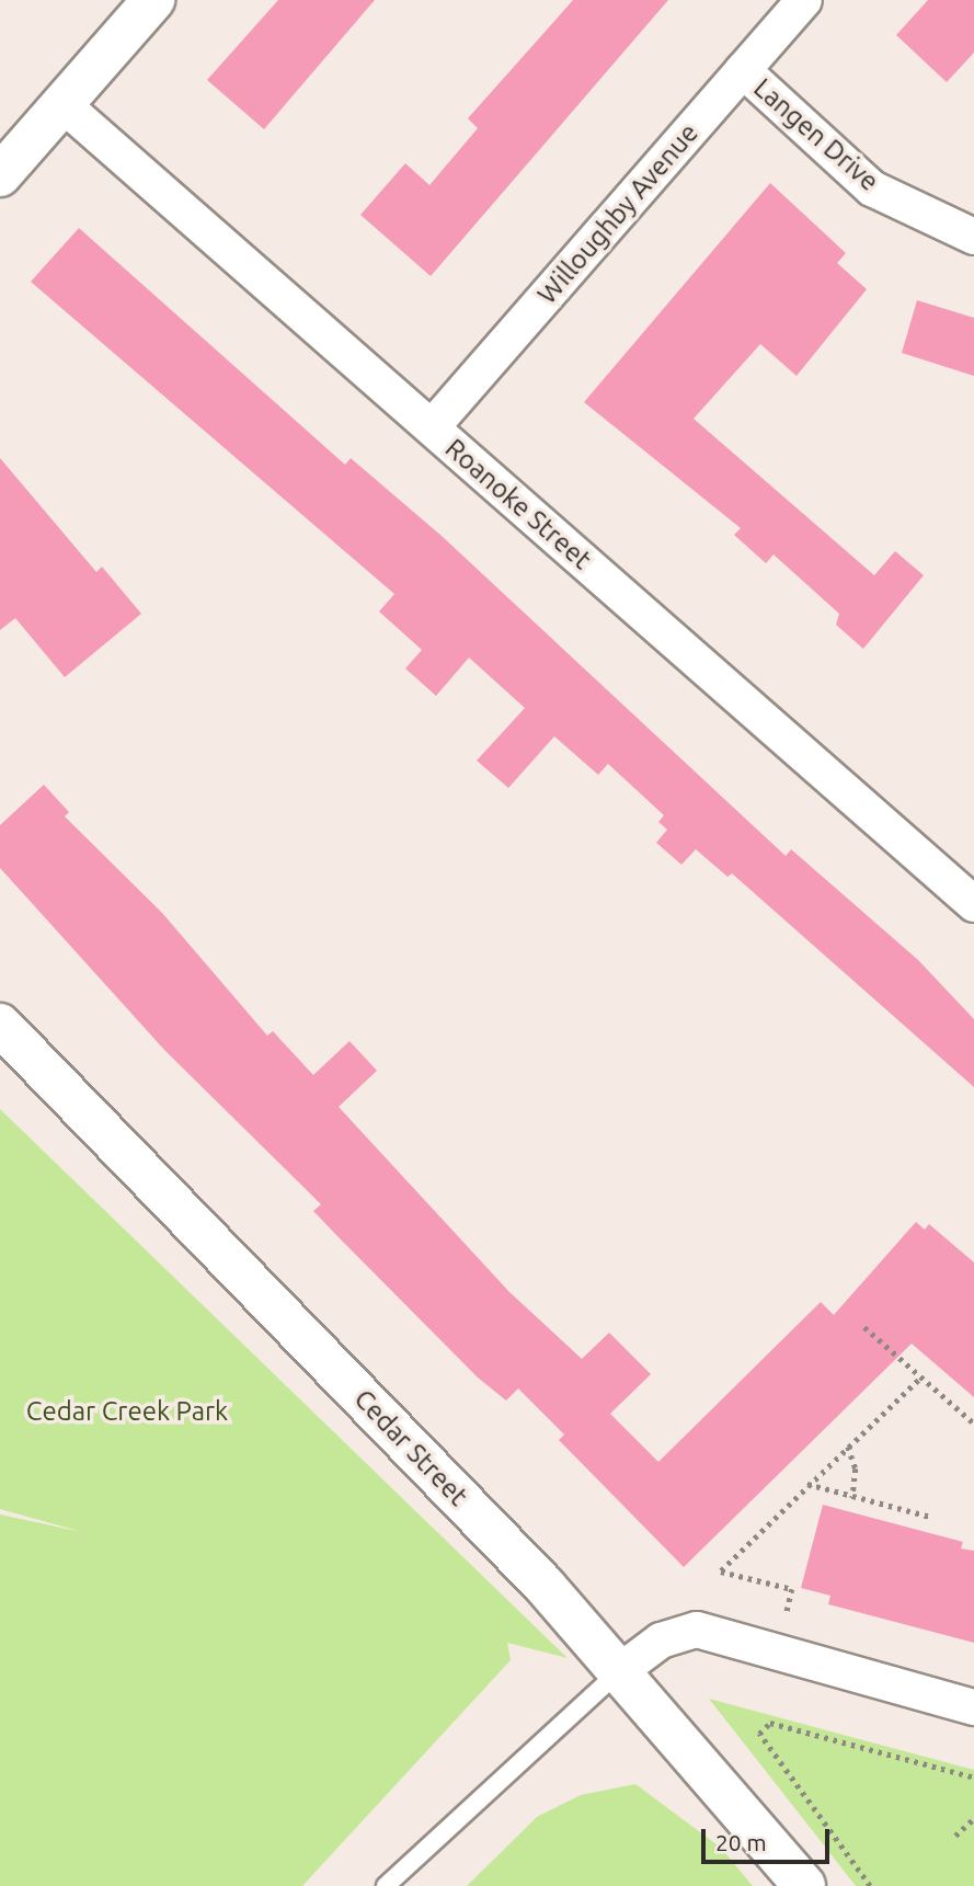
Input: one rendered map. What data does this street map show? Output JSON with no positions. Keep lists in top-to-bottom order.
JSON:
{
  "streets": {
    "street": [
      "Langen Drive",
      "Willoughby Avenue",
      "Roanoke Street",
      "Cedar Street"
    ]
  },
  "crossings": [
    ["Langen Drive", "Willoughby Avenue"],
    ["Willoughby Avenue", "Roanoke Street"]
  ],
  "parks": ["Cedar Creek Park"],
  "scale_bar": "20 m"
}
